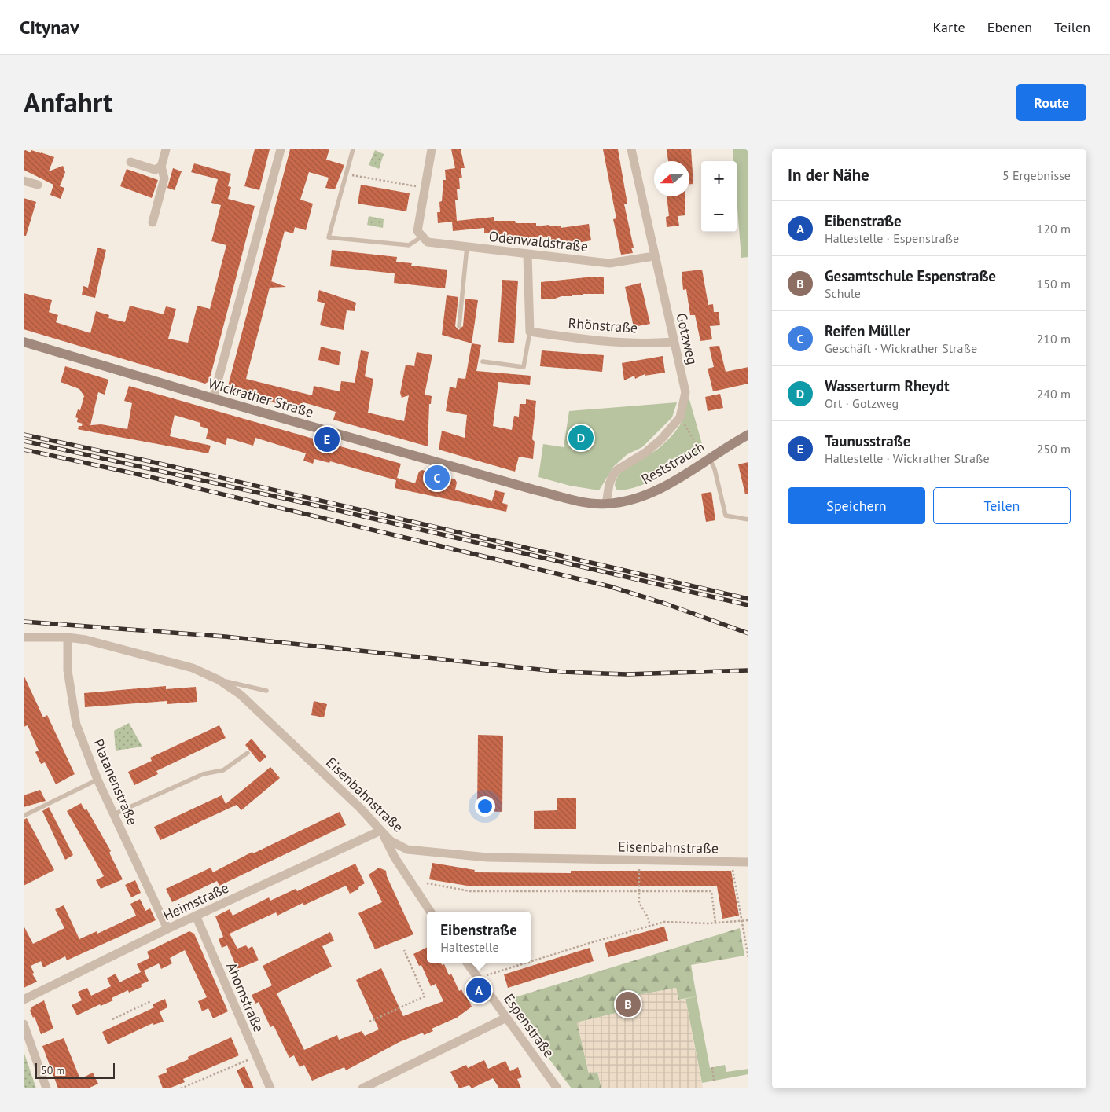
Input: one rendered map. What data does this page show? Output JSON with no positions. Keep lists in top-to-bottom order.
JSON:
{
  "streets": {
    "main road": ["Wickrather Straße", "Reststrauch"],
    "street": [
      "Odenwaldstraße",
      "Rhönstraße",
      "Gotzweg",
      "Platanenstraße",
      "Eisenbahnstraße",
      "Heimstraße",
      "Ahornstraße",
      "Espenstraße"
    ]
  },
  "crossings": [
    ["Odenwaldstraße", "Gotzweg"],
    ["Rhönstraße", "Gotzweg"],
    ["Gotzweg", "Wickrather Straße"],
    ["Gotzweg", "Reststrauch"],
    ["Wickrather Straße", "Reststrauch"],
    ["Platanenstraße", "Eisenbahnstraße"],
    ["Platanenstraße", "Heimstraße"],
    ["Eisenbahnstraße", "Heimstraße"],
    ["Heimstraße", "Ahornstraße"]
  ],
  "scale_bar": "50 m",
  "north": "left",
  "page": {
    "header": "Citynav",
    "nav": ["Karte", "Ebenen", "Teilen"],
    "title": "Anfahrt",
    "buttons": [
      "Route",
      ["Speichern", "Teilen"]
    ],
    "heading": ["In der Nähe", "5 Ergebnisse"],
    "map_buttons": ["+", "−"],
    "list": [
      {
        "mark": "A",
        "name": "Eibenstraße",
        "note": "Haltestelle · Espenstraße",
        "value": "120 m"
      },
      {
        "mark": "B",
        "name": "Gesamtschule Espenstraße",
        "note": "Schule",
        "value": "150 m"
      },
      {
        "mark": "C",
        "name": "Reifen Müller",
        "note": "Geschäft · Wickrather Straße",
        "value": "210 m"
      },
      {
        "mark": "D",
        "name": "Wasserturm Rheydt",
        "note": "Ort · Gotzweg",
        "value": "240 m"
      },
      {
        "mark": "E",
        "name": "Taunusstraße",
        "note": "Haltestelle · Wickrather Straße",
        "value": "250 m"
      }
    ],
    "pins": [
      "D",
      "E",
      "C",
      "A",
      "B"
    ],
    "popup": ["Eibenstraße", "Haltestelle"],
    "scale": "50 m"
  }
}
